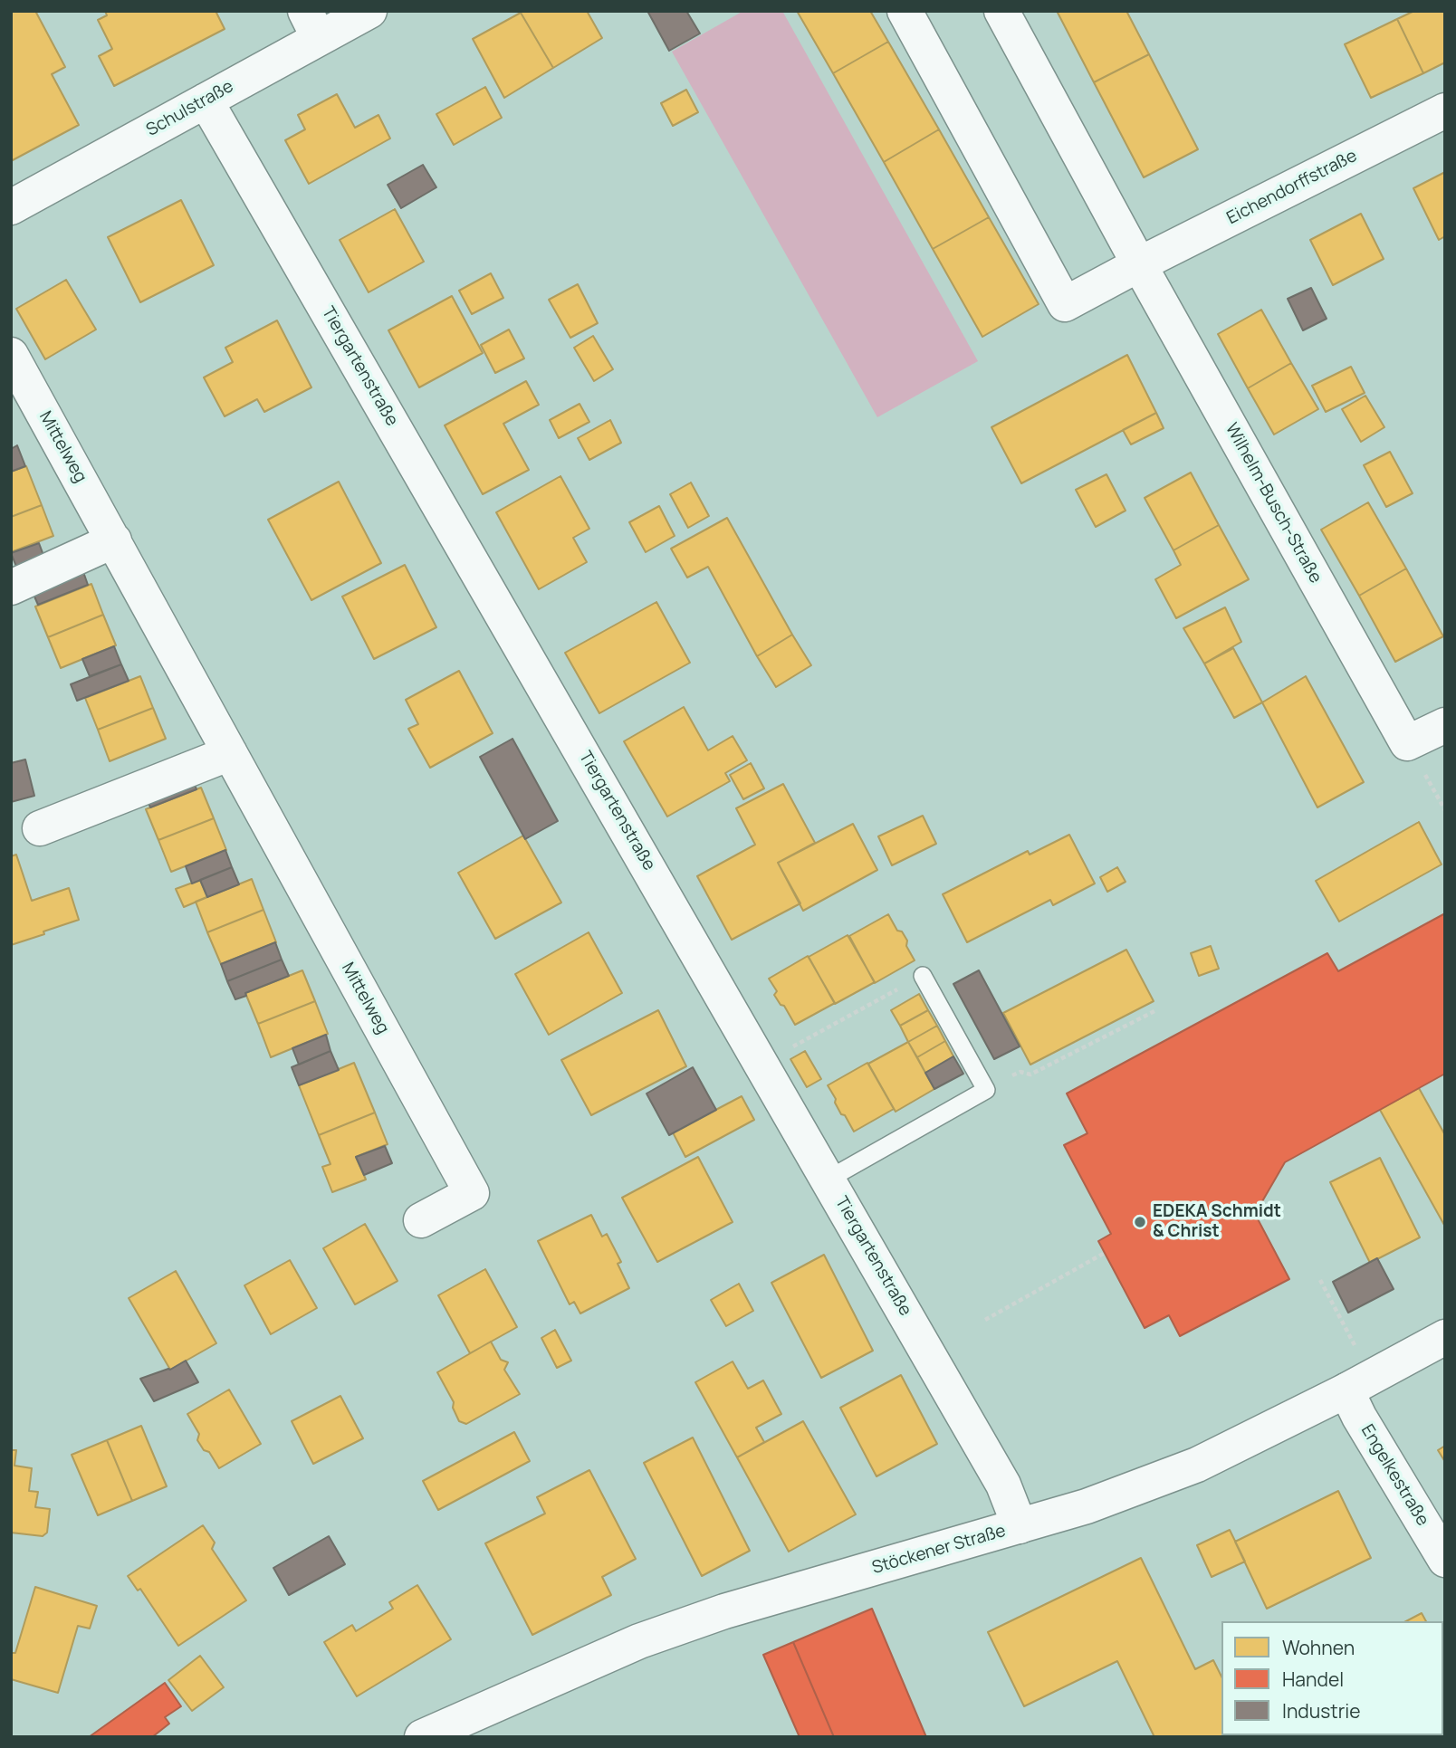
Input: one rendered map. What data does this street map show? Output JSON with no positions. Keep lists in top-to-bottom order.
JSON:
{
  "streets": {
    "street": [
      "Schulstraße",
      "Eichendorffstraße",
      "Tiergartenstraße",
      "Mittelweg",
      "Wilhelm-Busch-Straße",
      "Engelkestraße",
      "Stöckener Straße"
    ]
  },
  "crossings": [
    ["Schulstraße", "Tiergartenstraße"],
    ["Eichendorffstraße", "Wilhelm-Busch-Straße"],
    ["Tiergartenstraße", "Stöckener Straße"],
    ["Engelkestraße", "Stöckener Straße"]
  ],
  "places": ["EDEKA Schmidt & Christ"],
  "legend": ["Wohnen", "Handel", "Industrie"]
}
